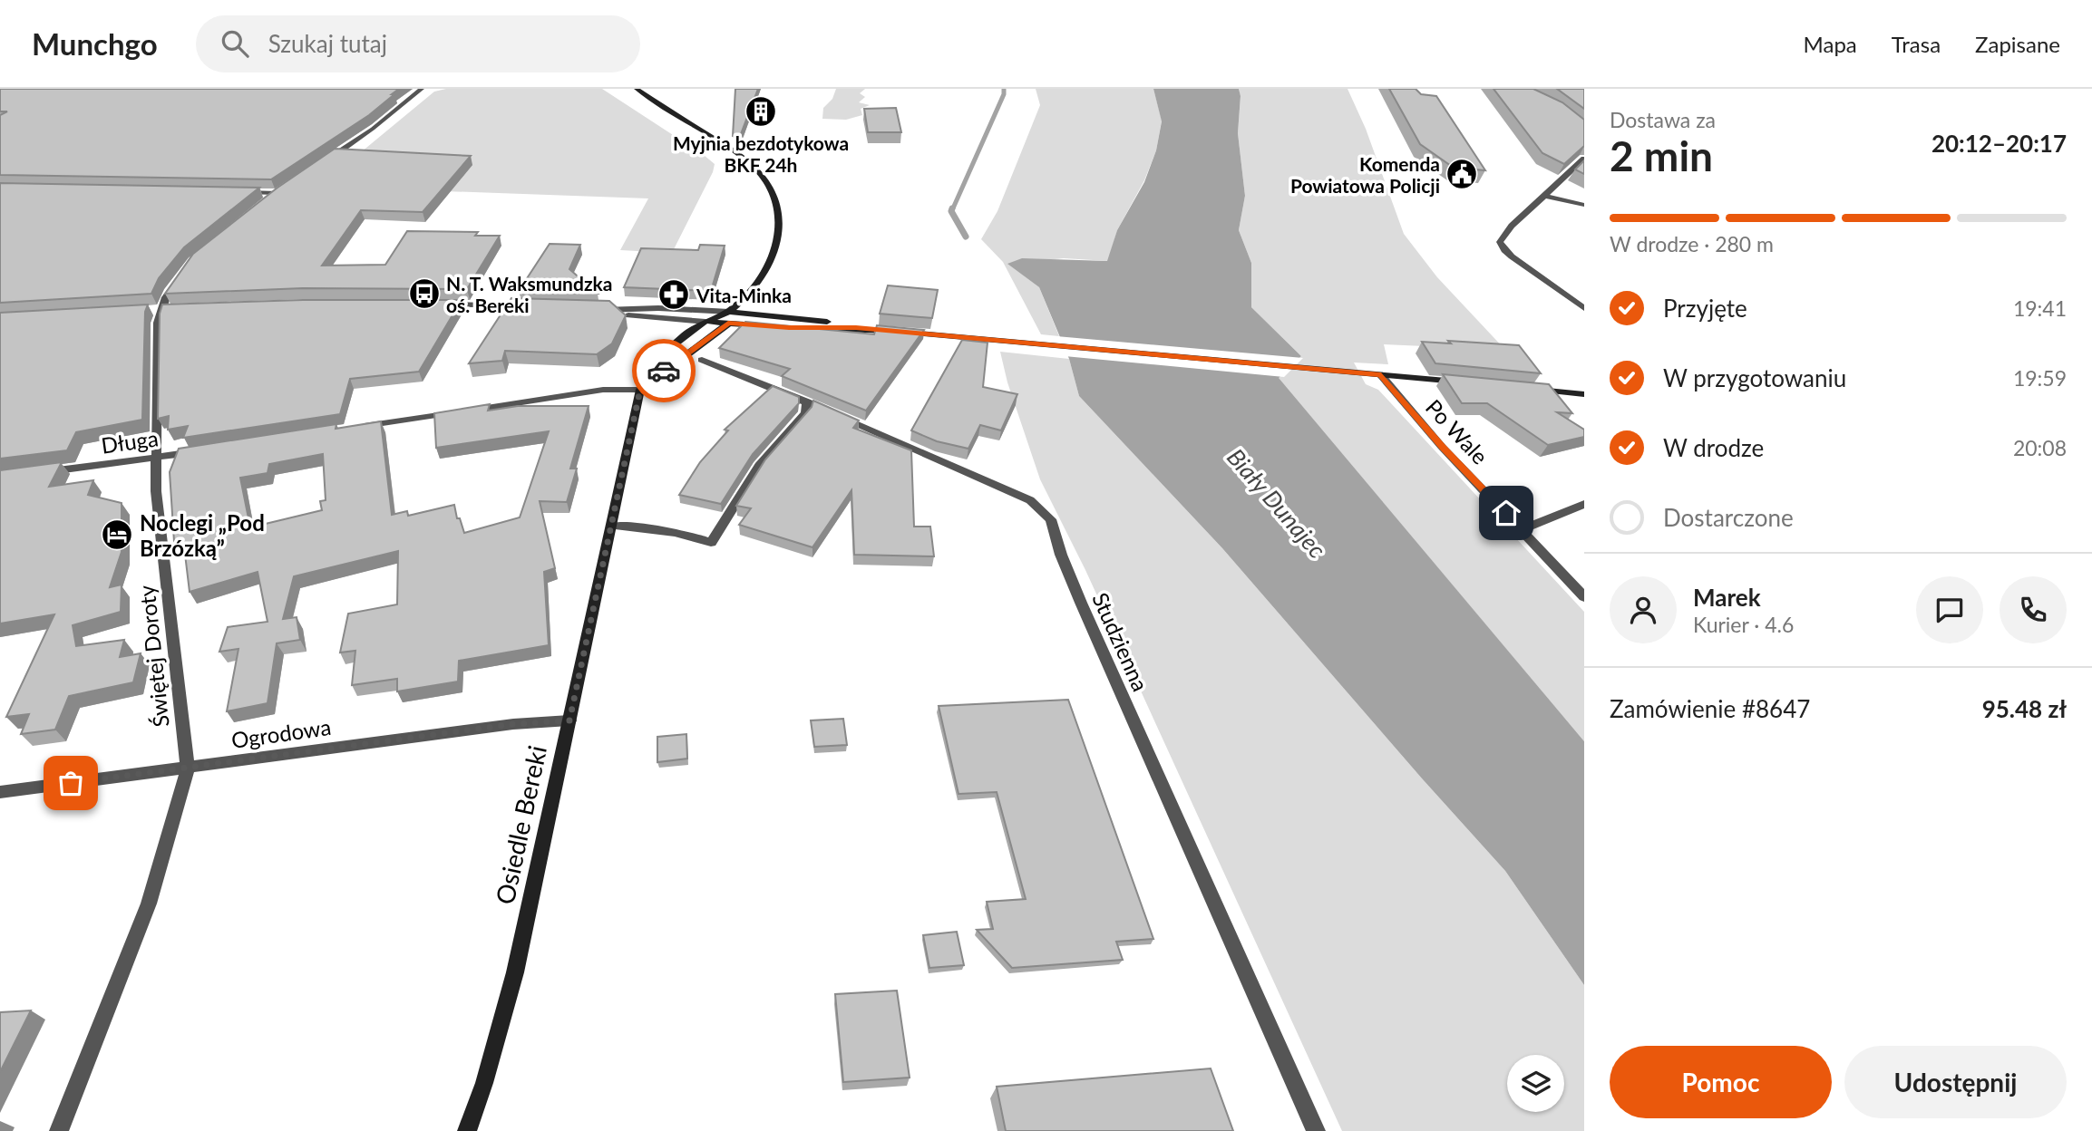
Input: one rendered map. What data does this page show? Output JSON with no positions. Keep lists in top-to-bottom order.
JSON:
{
  "streets": {
    "street": [
      "Po Wale",
      "Długa",
      "Studzienna",
      "Świętej Doroty",
      "Ogrodowa",
      "Osiedle Bereki"
    ]
  },
  "crossings": [
    ["Długa", "Świętej Doroty"],
    ["Świętej Doroty", "Ogrodowa"],
    ["Ogrodowa", "Osiedle Bereki"]
  ],
  "water": ["Biały Dunajec"],
  "places": {
    "building": ["Myjnia bezdotykowa BKF 24h"],
    "public building": ["Komenda Powiatowa Policji"],
    "bus stop": ["N. T. Waksmundzka oś. Bereki"],
    "pharmacy": ["Vita-Minka"],
    "hotel": ["Noclegi „Pod Brzózką”"]
  },
  "page": {
    "header": "Munchgo",
    "search": "Szukaj tutaj",
    "nav": ["Mapa", "Trasa", "Zapisane"],
    "heading": ["2 min", "Dostawa za", "20:12–20:17"],
    "panel": [
      "Marek",
      "Kurier · 4.6",
      "Zamówienie #8647",
      "95.48 zł"
    ],
    "bar": "W drodze · 280 m",
    "list": [
      ["Przyjęte", "19:41"],
      ["W przygotowaniu", "19:59"],
      ["W drodze", "20:08"],
      "Dostarczone"
    ],
    "buttons": ["Pomoc", "Udostępnij"]
  }
}
